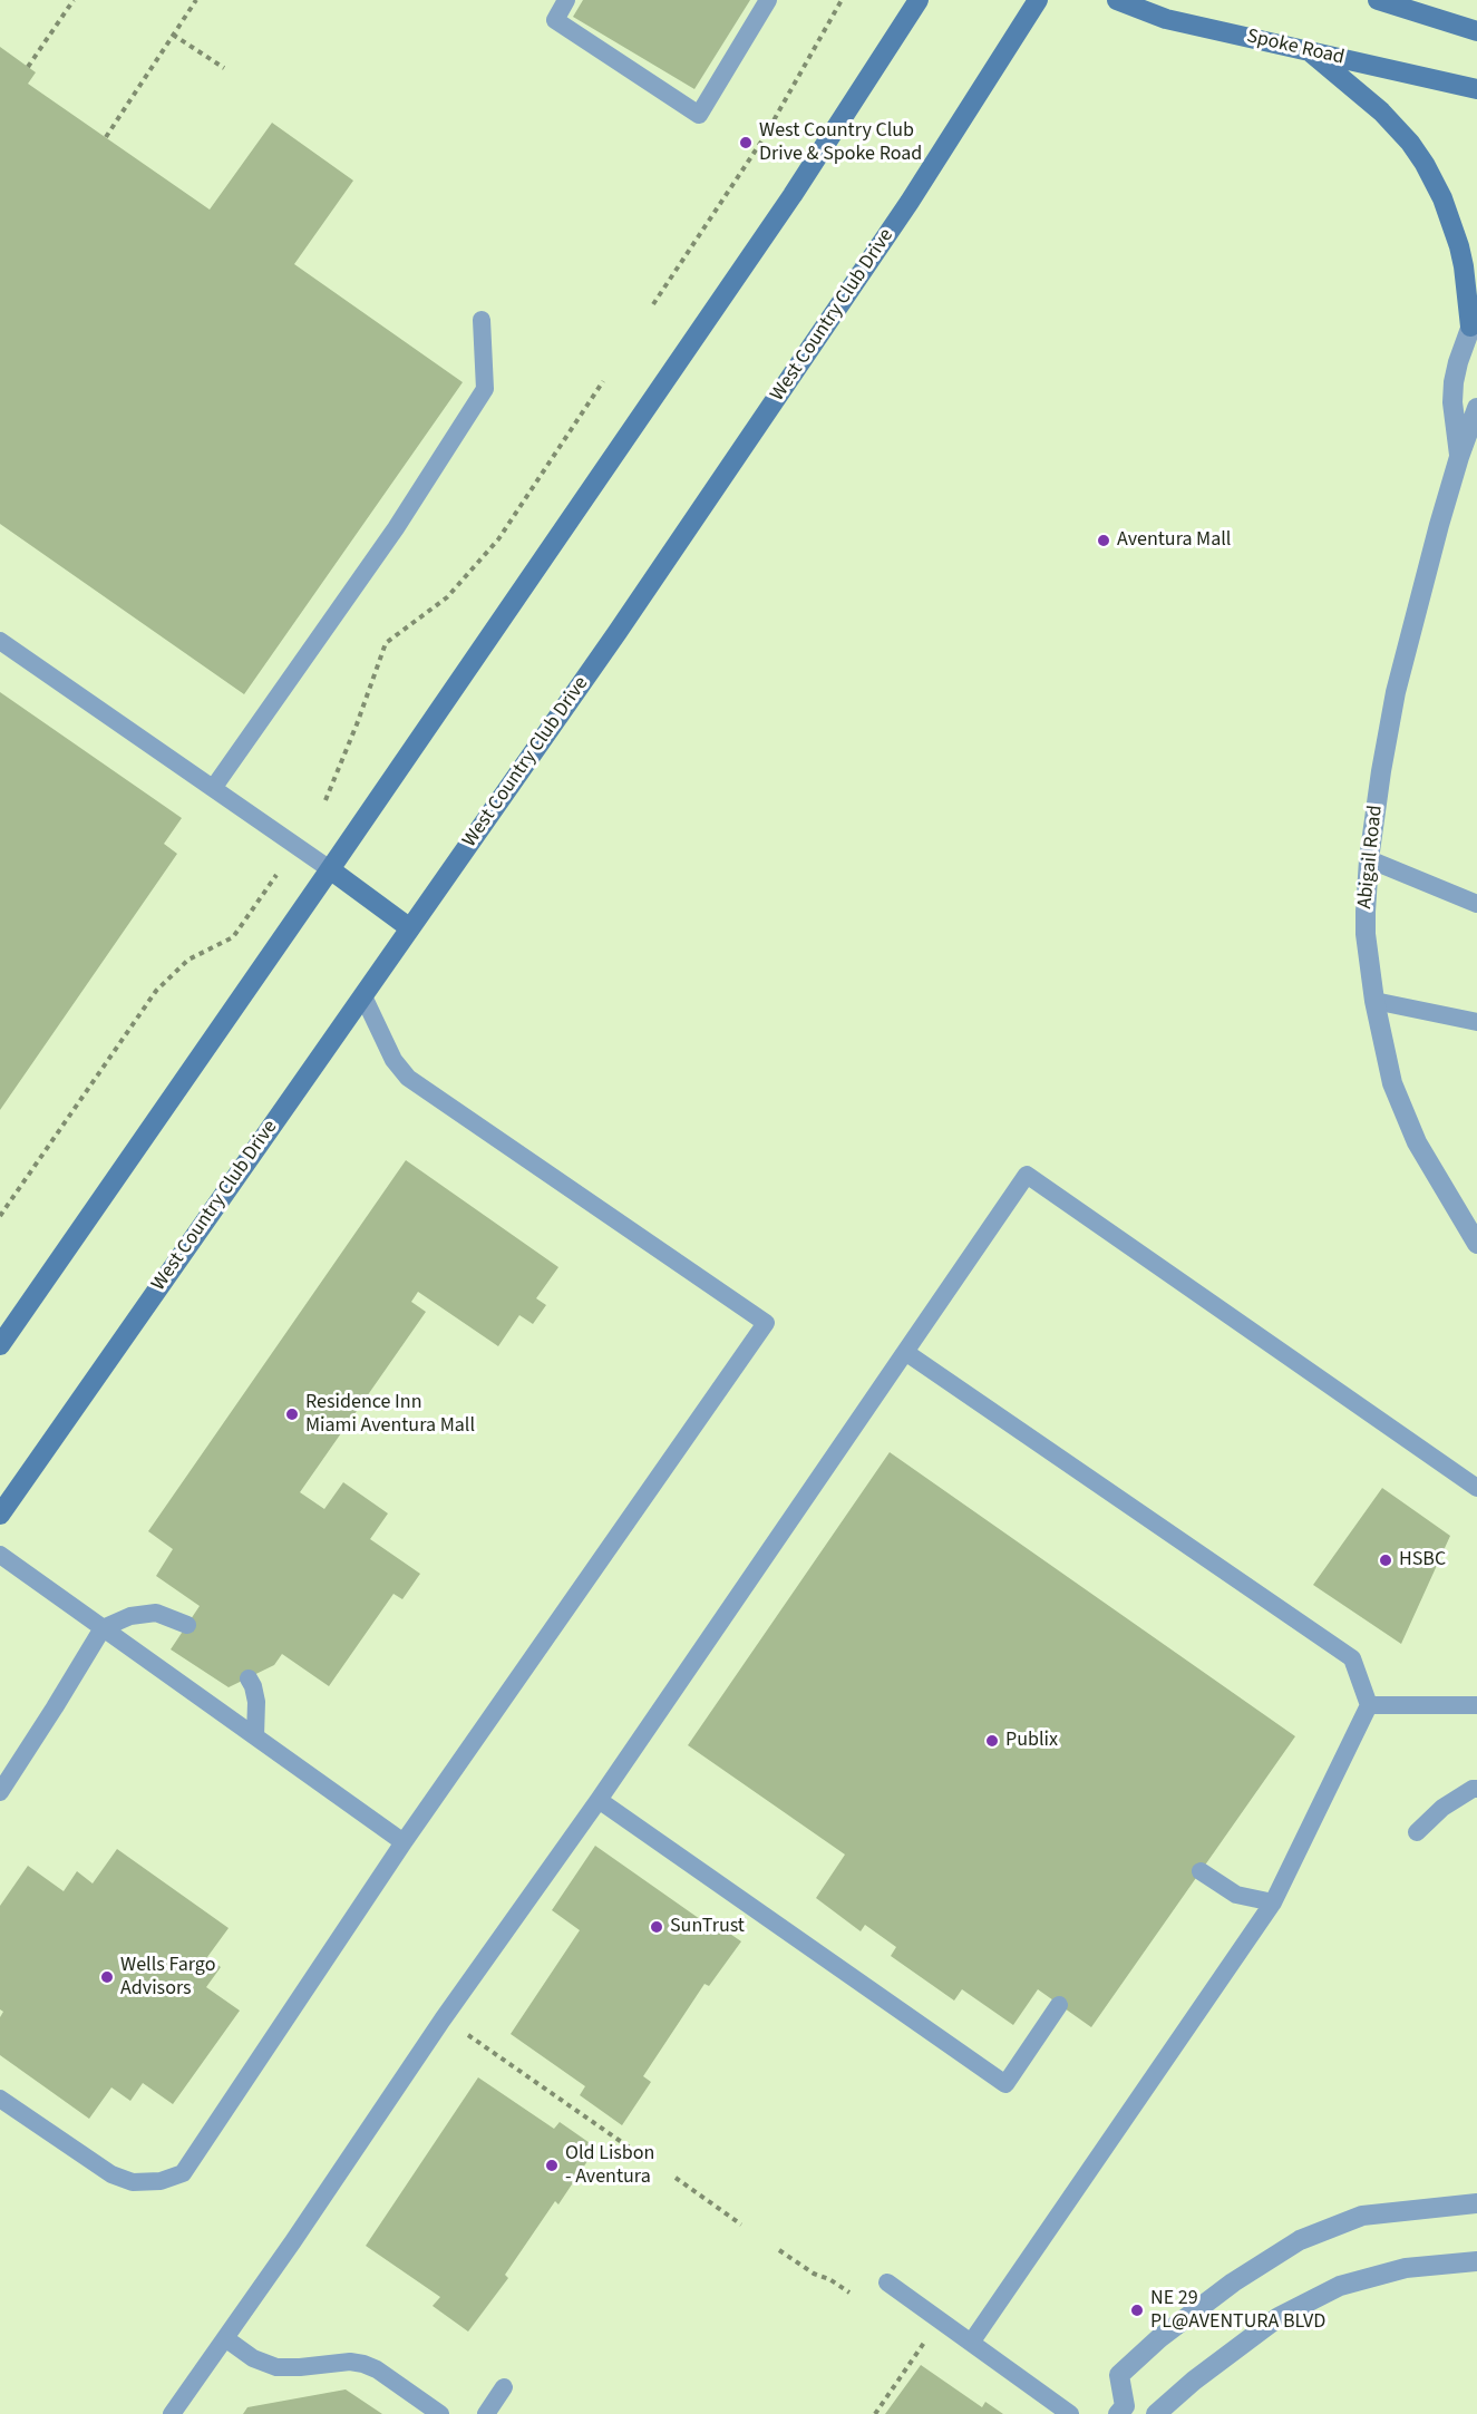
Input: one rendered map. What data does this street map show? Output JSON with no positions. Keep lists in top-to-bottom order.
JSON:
{
  "streets": {
    "street": ["Spoke Road", "West Country Club Drive", "Abigail Road"]
  },
  "places": [
    "West Country Club Drive & Spoke Road",
    "Aventura Mall",
    "Residence Inn Miami Aventura Mall",
    "HSBC",
    "Publix",
    "SunTrust",
    "Wells Fargo Advisors",
    "Old Lisbon - Aventura",
    "NE 29 PL@AVENTURA BLVD"
  ]
}
